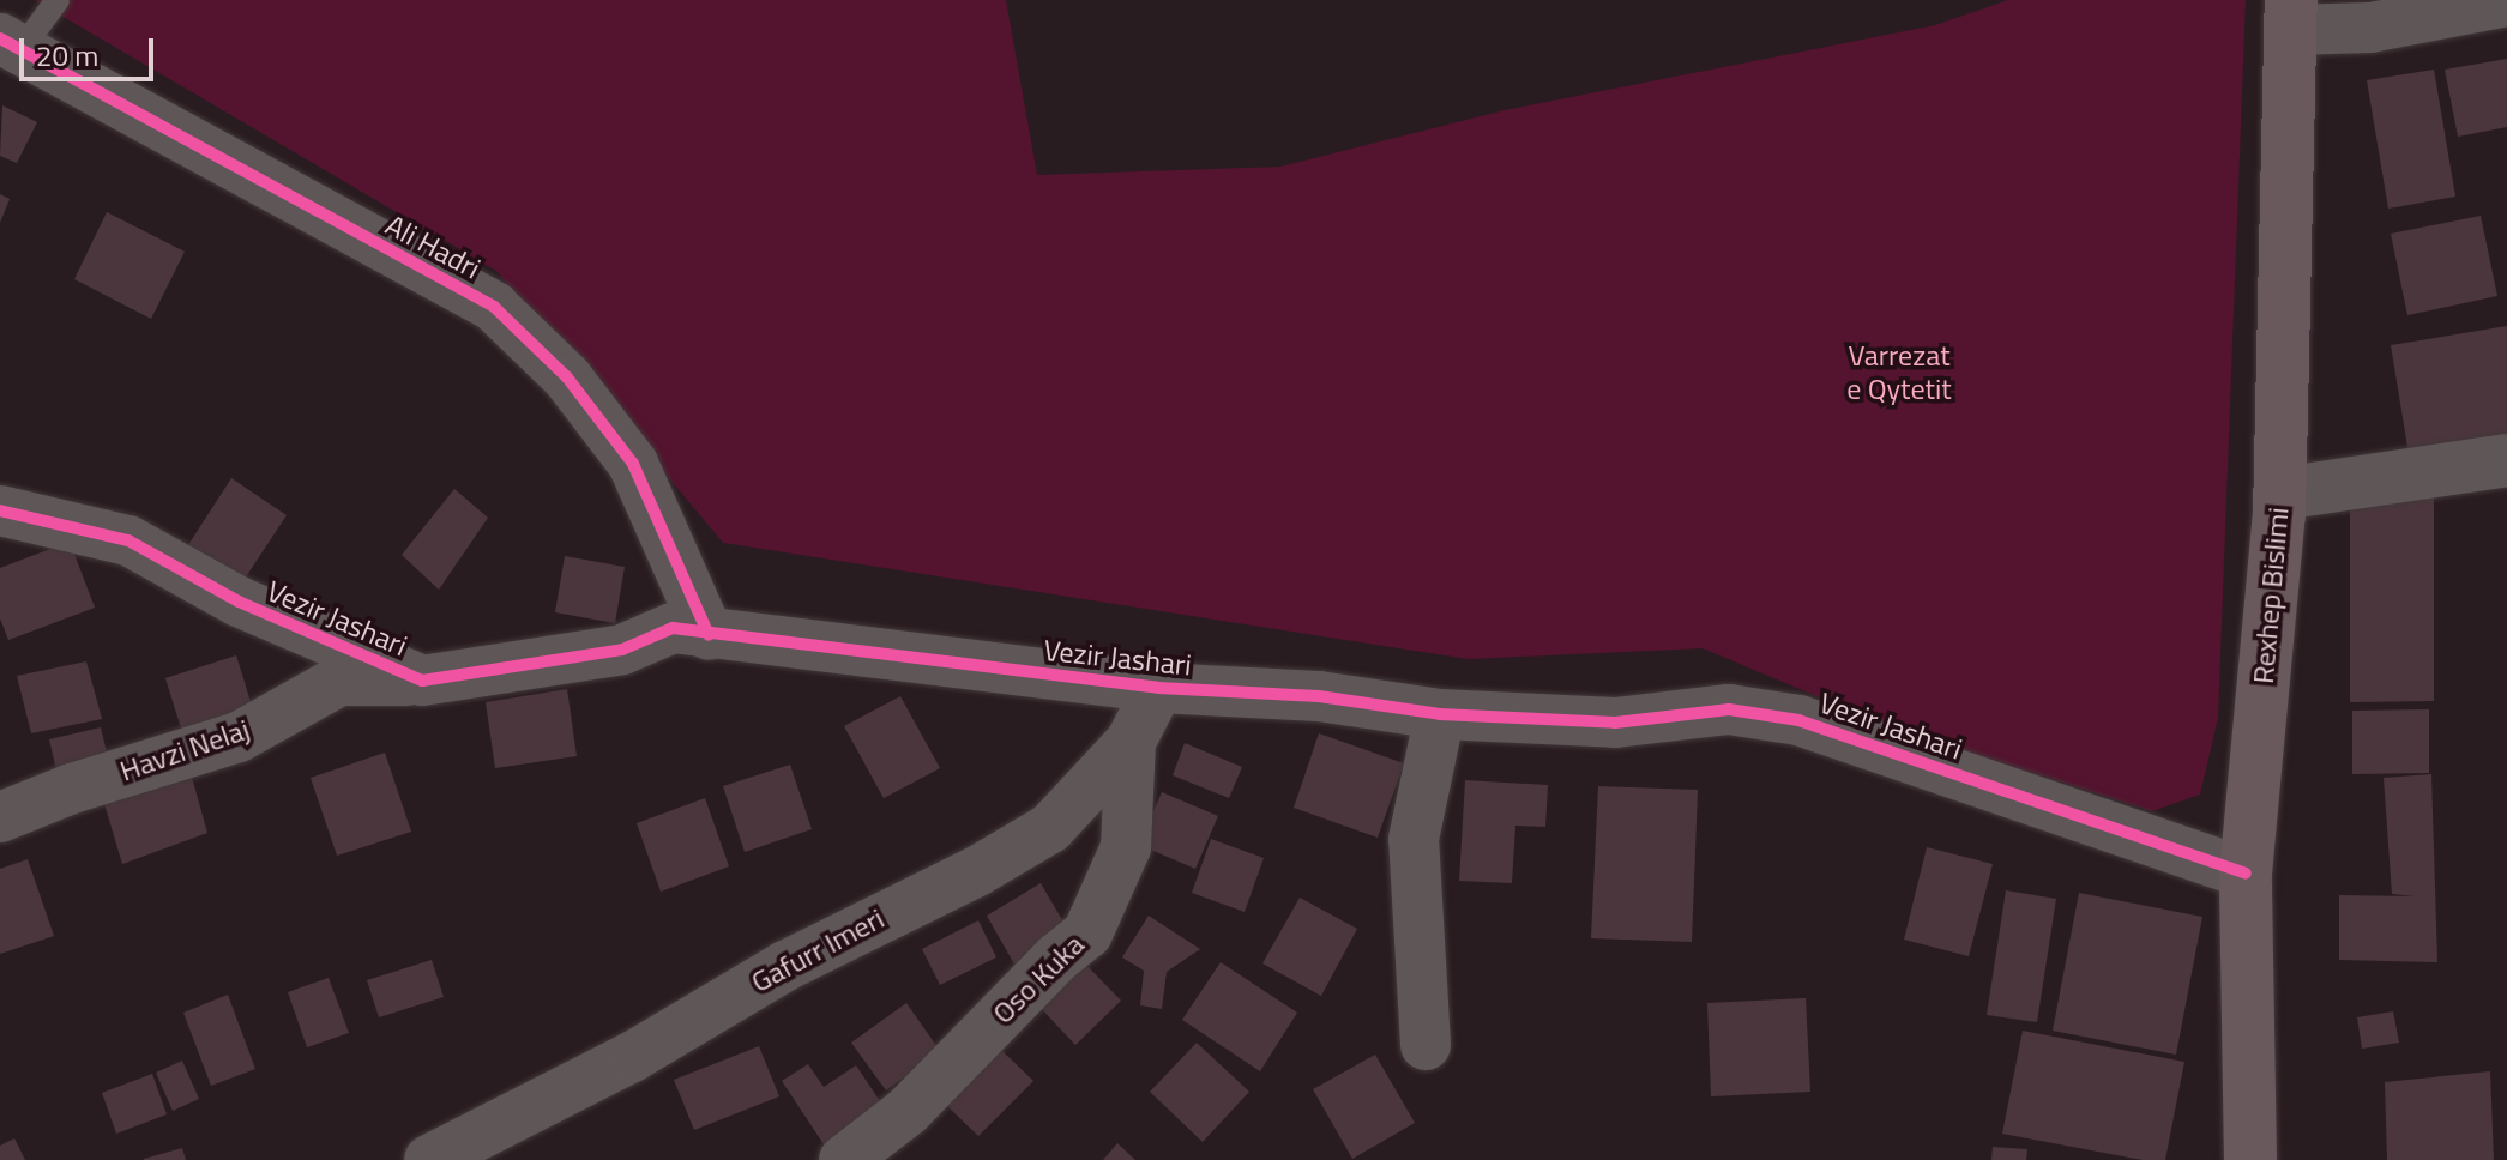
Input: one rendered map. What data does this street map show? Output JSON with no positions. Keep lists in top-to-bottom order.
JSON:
{
  "streets": {
    "main road": ["Rexhep Bislimi"],
    "street": [
      "Ali Hadri",
      "Vezir Jashari",
      "Havzi Nelaj",
      "Gafurr Imeri",
      "Oso Kuka"
    ]
  },
  "crossings": [
    ["Ali Hadri", "Vezir Jashari"],
    ["Rexhep Bislimi", "Vezir Jashari"],
    ["Vezir Jashari", "Havzi Nelaj"],
    ["Vezir Jashari", "Gafurr Imeri"],
    ["Gafurr Imeri", "Oso Kuka"]
  ],
  "parks": ["Varrezat e Qytetit"],
  "scale_bar": "20 m"
}
